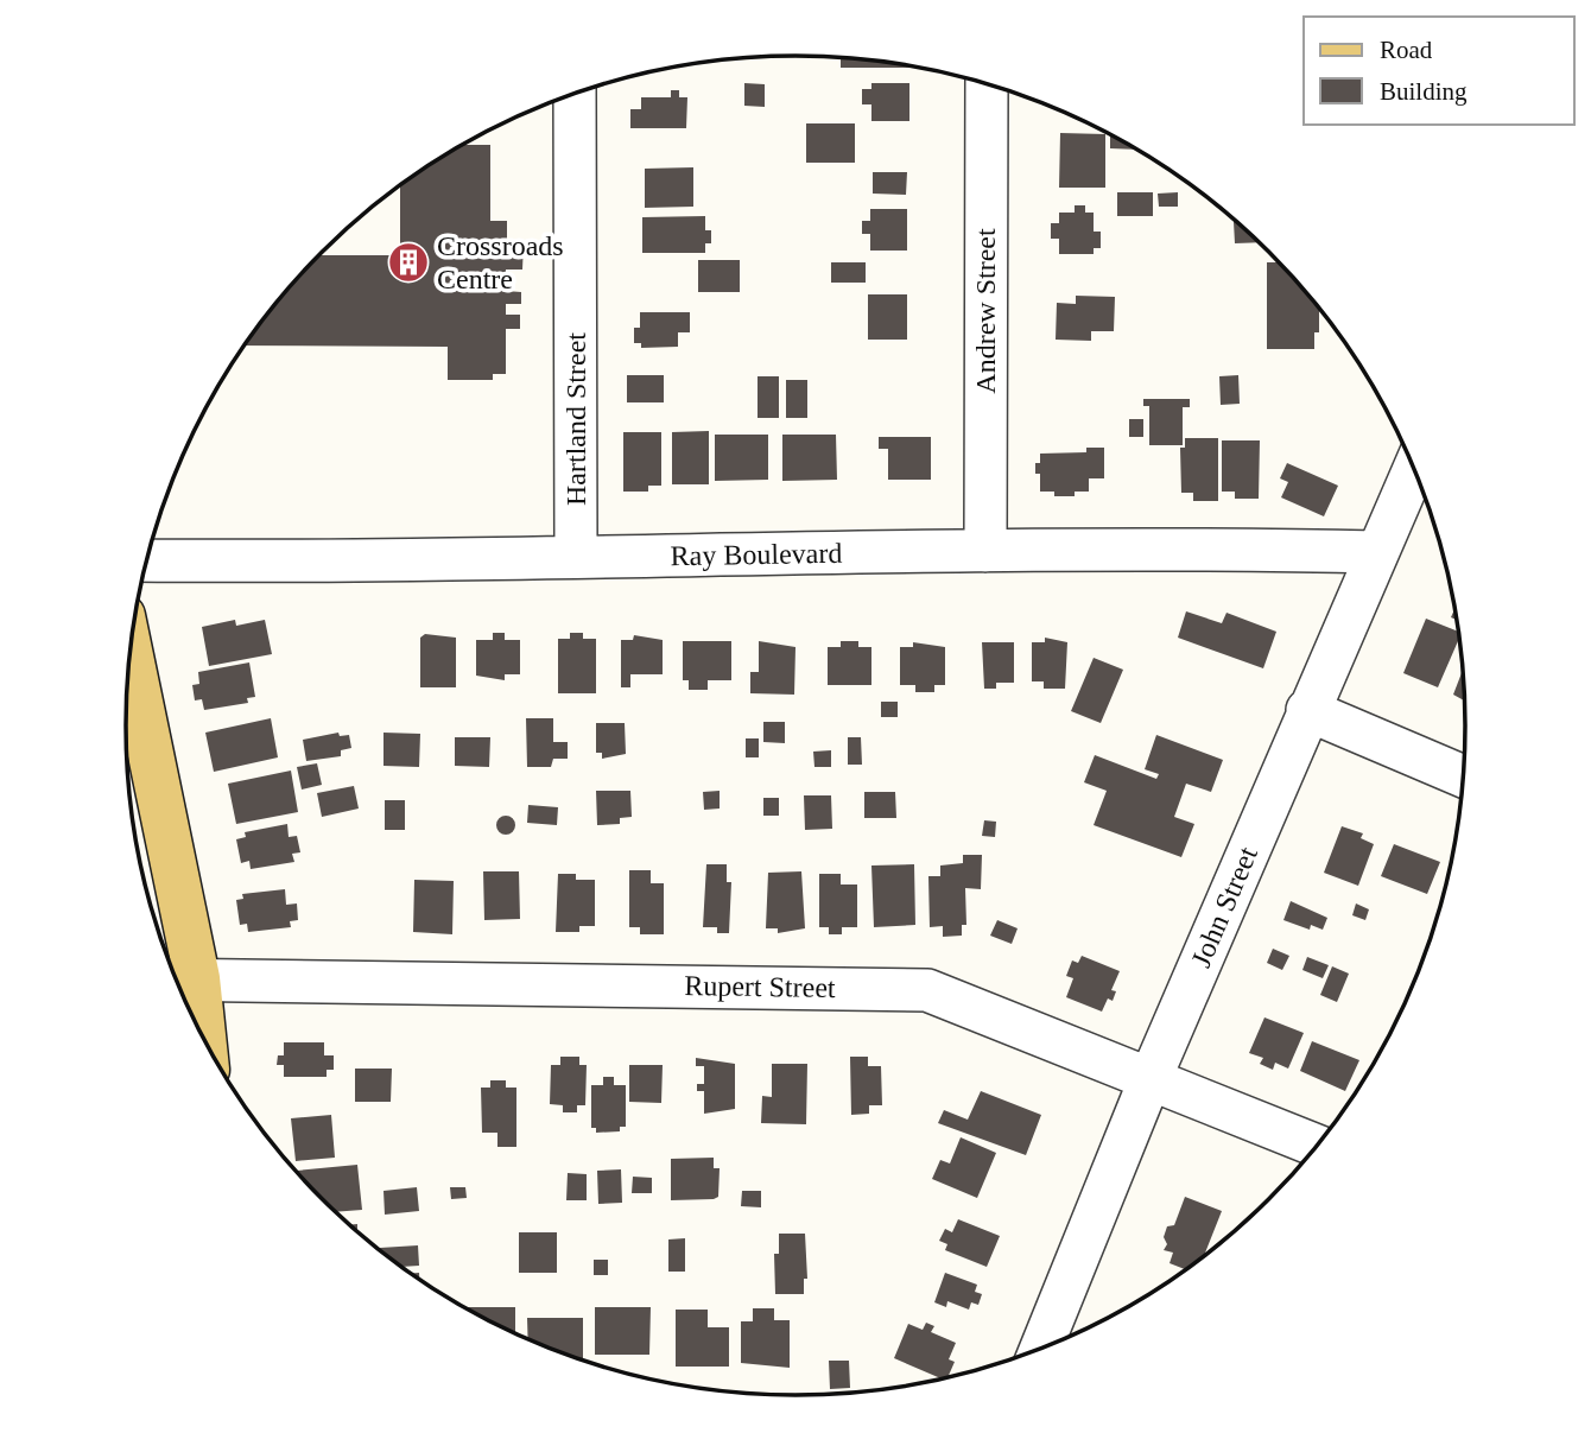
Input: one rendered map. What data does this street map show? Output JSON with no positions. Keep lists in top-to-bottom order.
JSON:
{
  "streets": {
    "street": [
      "Andrew Street",
      "Hartland Street",
      "Ray Boulevard",
      "John Street",
      "Rupert Street"
    ]
  },
  "crossings": [
    ["Andrew Street", "Ray Boulevard"],
    ["Hartland Street", "Ray Boulevard"],
    ["Ray Boulevard", "John Street"],
    ["John Street", "Rupert Street"]
  ],
  "places": {
    "building": ["Crossroads Centre"]
  },
  "legend": ["Road", "Building"]
}
